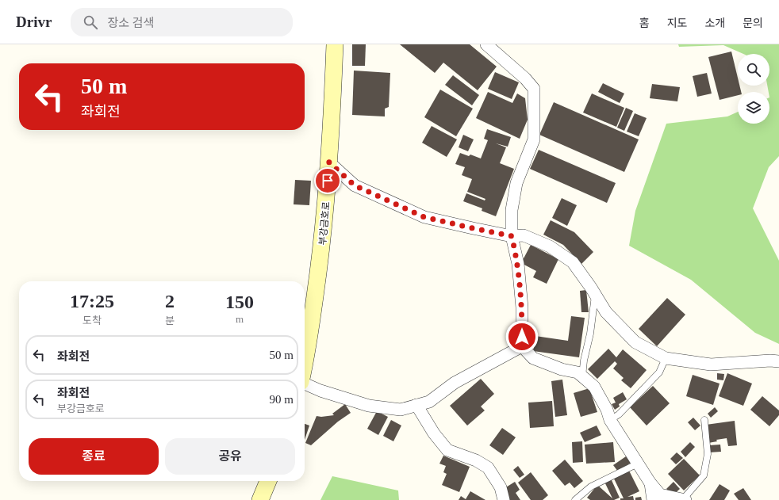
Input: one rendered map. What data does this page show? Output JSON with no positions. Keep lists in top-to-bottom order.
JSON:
{
  "streets": {
    "street": ["부강금호로"]
  },
  "page": {
    "header": "Drivr",
    "search": "장소 검색",
    "nav": [
      "홈",
      "지도",
      "소개",
      "문의"
    ],
    "turn": ["50 m", "좌회전"],
    "eta": [
      "17:25",
      "도착",
      "2",
      "분",
      "150",
      "m"
    ],
    "list": [
      {
        "name": "좌회전",
        "value": "50 m"
      },
      {
        "name": "좌회전",
        "note": "부강금호로",
        "value": "90 m"
      }
    ],
    "buttons": ["종료", "공유"]
  }
}
